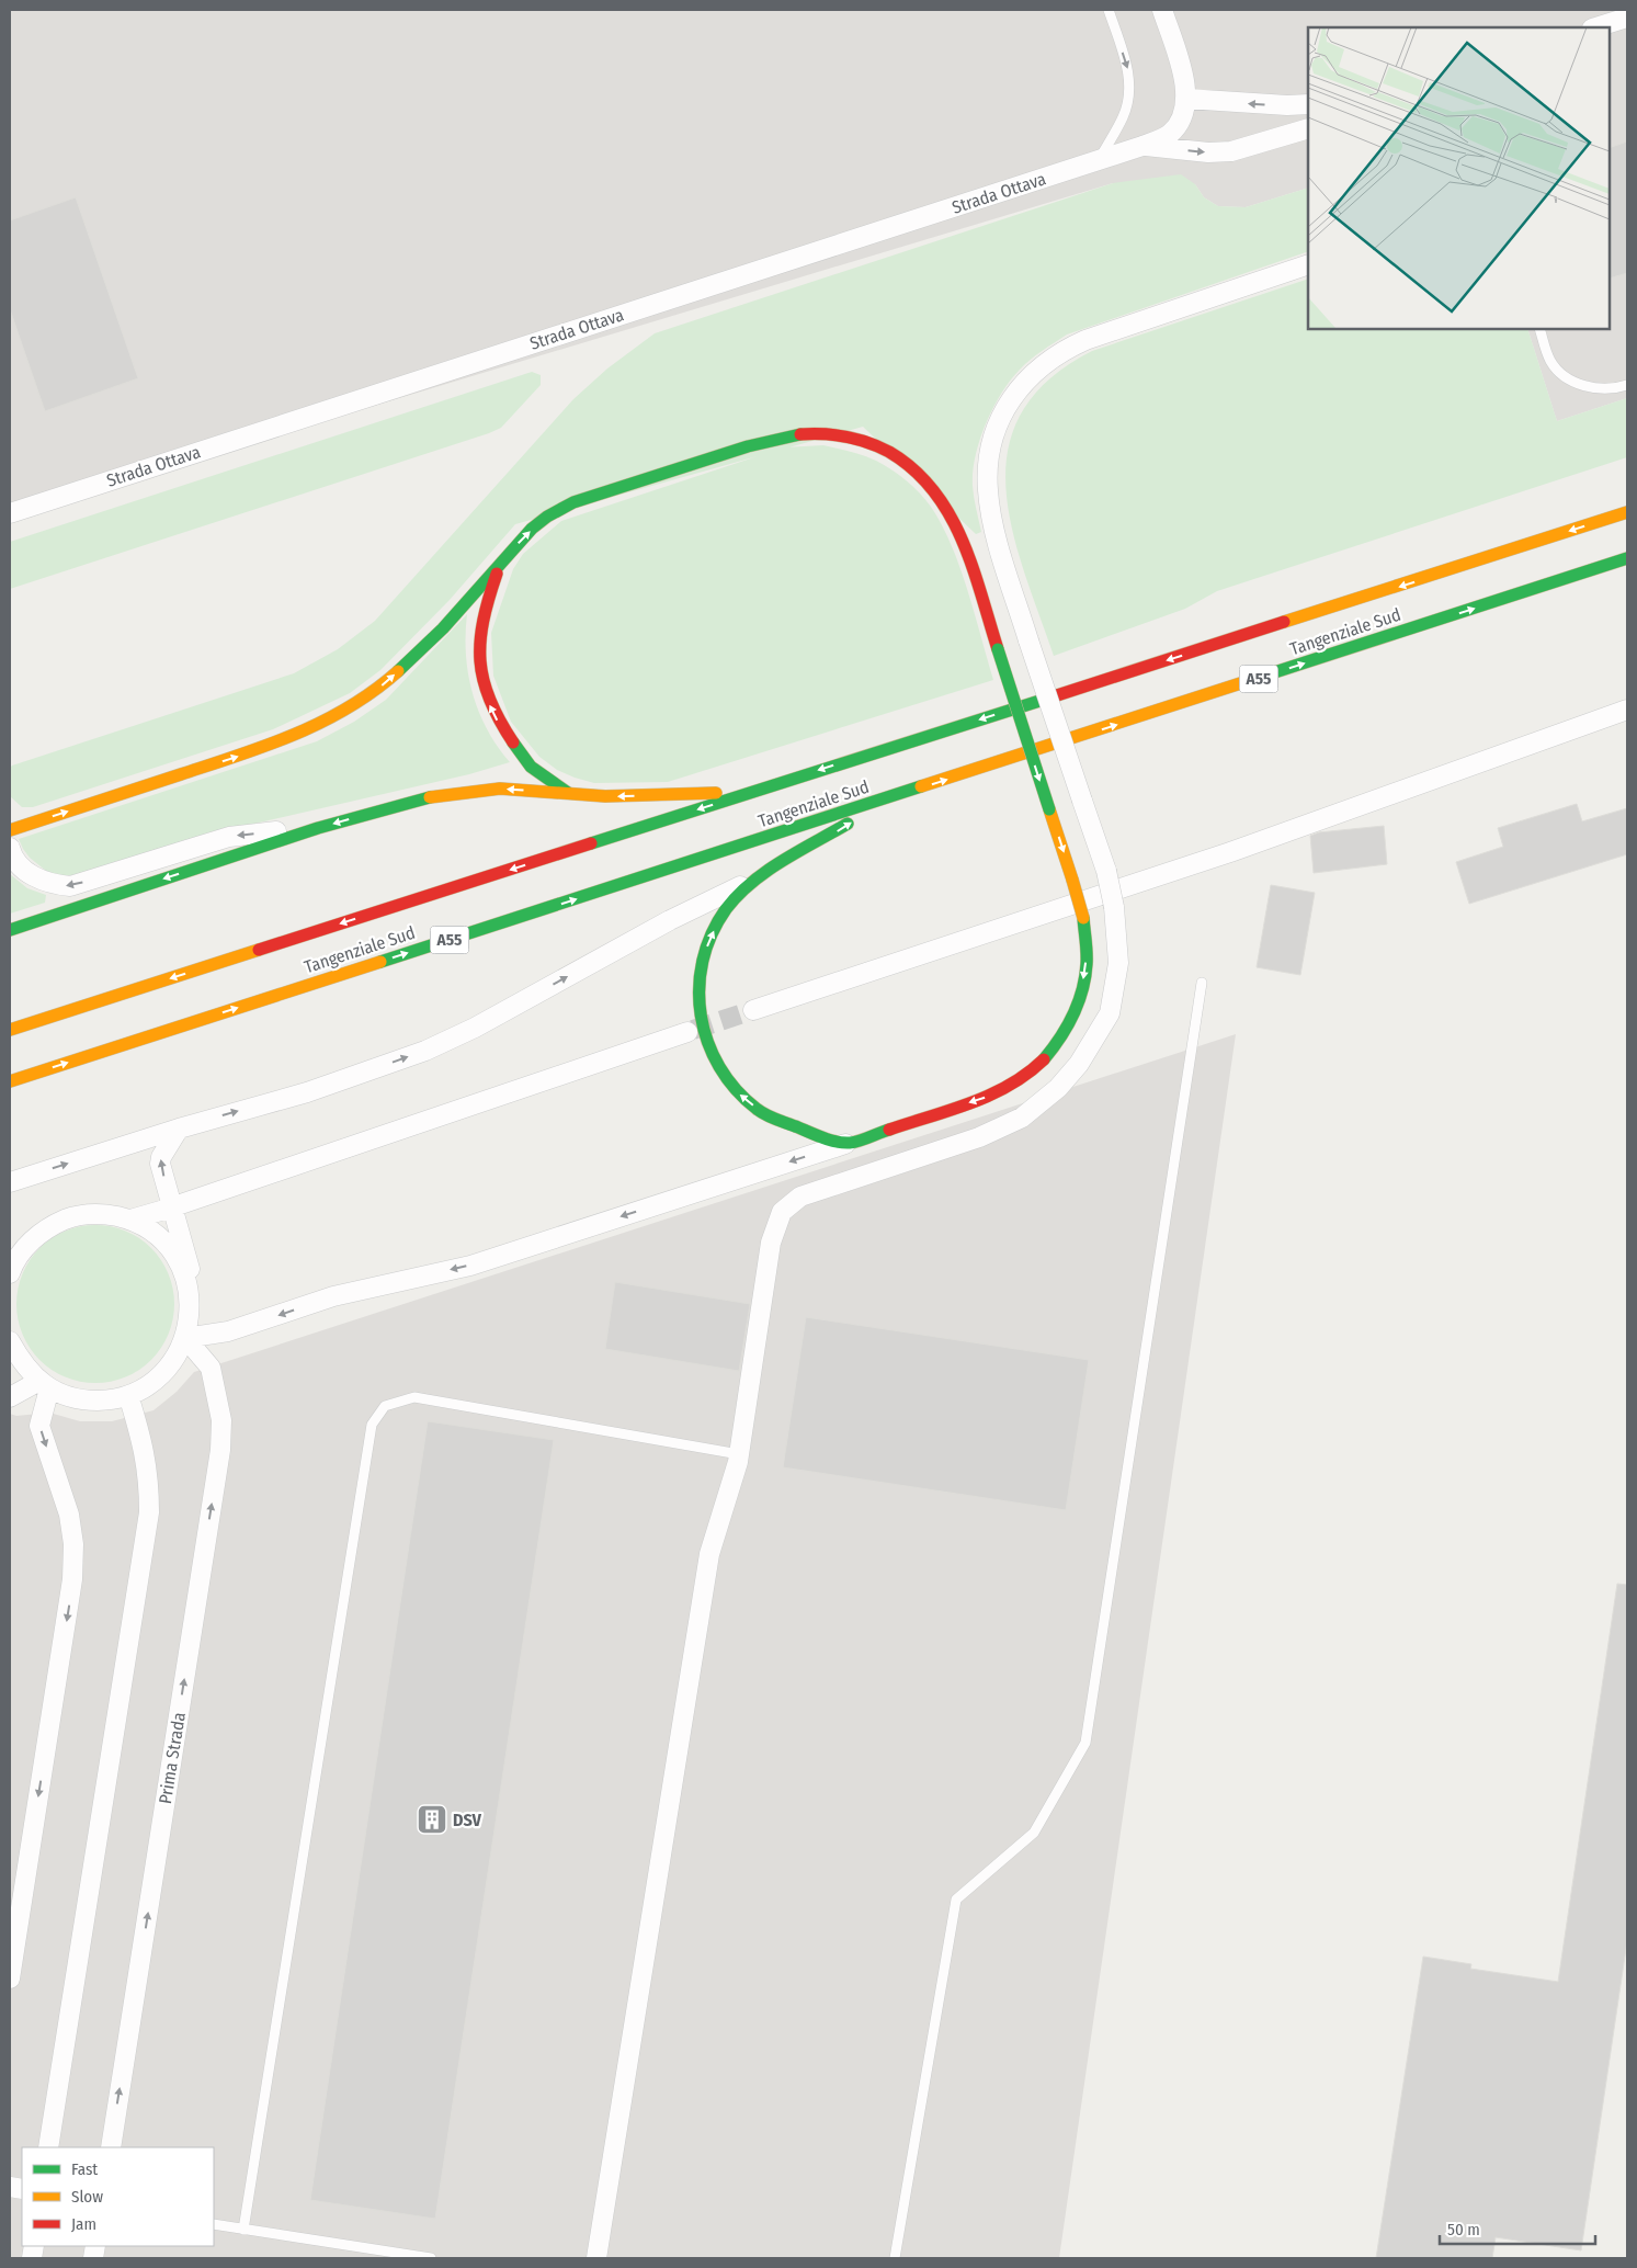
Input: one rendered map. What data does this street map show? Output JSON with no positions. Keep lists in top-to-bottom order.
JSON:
{
  "streets": {
    "highway": ["Tangenziale Sud", "A55"],
    "street": ["Strada Ottava", "Prima Strada"]
  },
  "places": {
    "building": ["DSV"]
  },
  "legend": ["Fast", "Slow", "Jam"],
  "scale_bar": "50 m"
}
